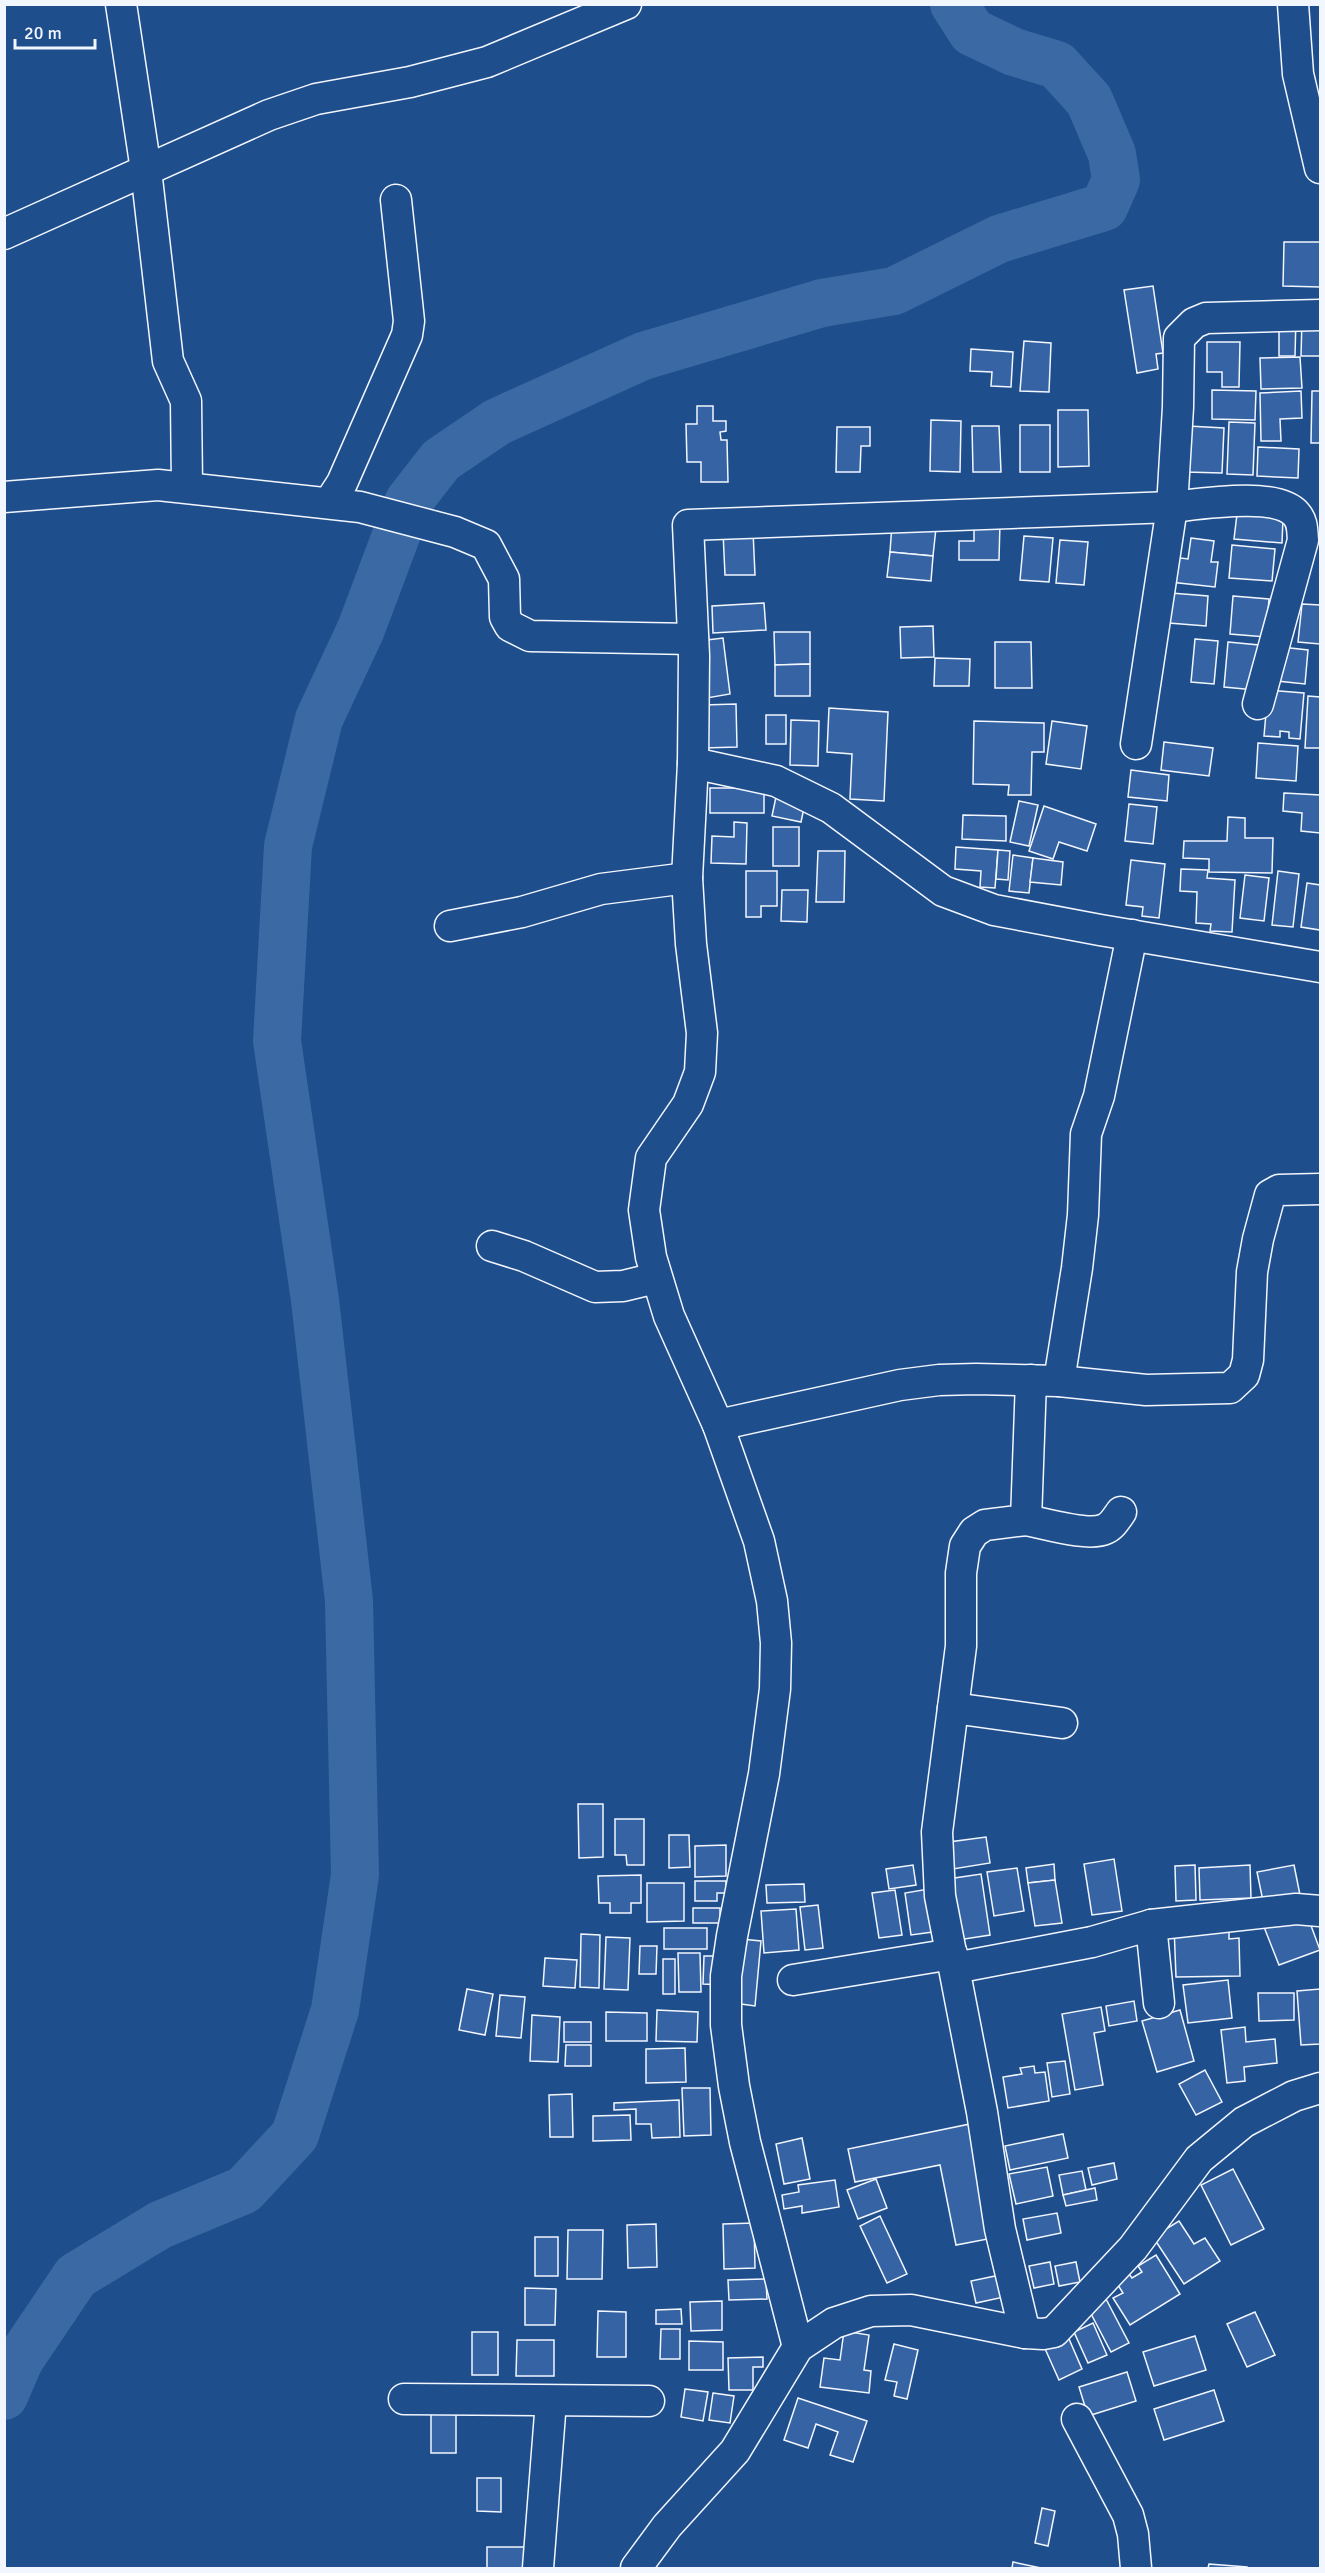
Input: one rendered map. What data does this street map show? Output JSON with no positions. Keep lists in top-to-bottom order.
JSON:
{
  "scale_bar": "20 m"
}
